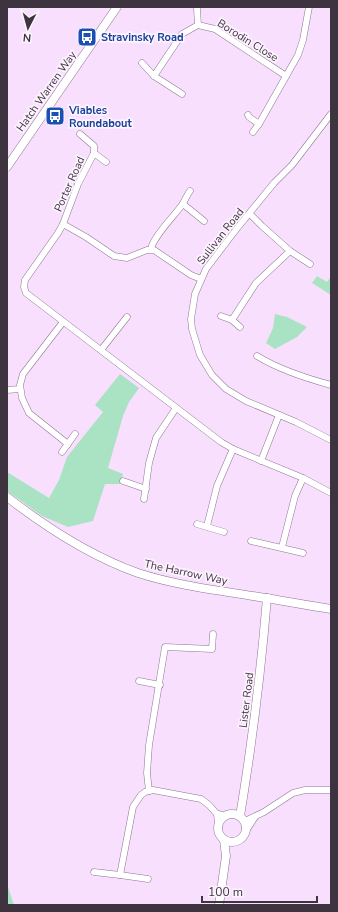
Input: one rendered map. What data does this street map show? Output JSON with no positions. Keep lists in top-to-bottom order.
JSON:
{
  "streets": {
    "street": [
      "Borodin Close",
      "Hatch Warren Way",
      "Porter Road",
      "Sullivan Road",
      "The Harrow Way",
      "Lister Road"
    ]
  },
  "crossings": [
    ["The Harrow Way", "Lister Road"]
  ],
  "places": {
    "bus stop": ["Stravinsky Road", "Viables Roundabout"]
  },
  "scale_bar": "100 m",
  "north": "bottom"
}
